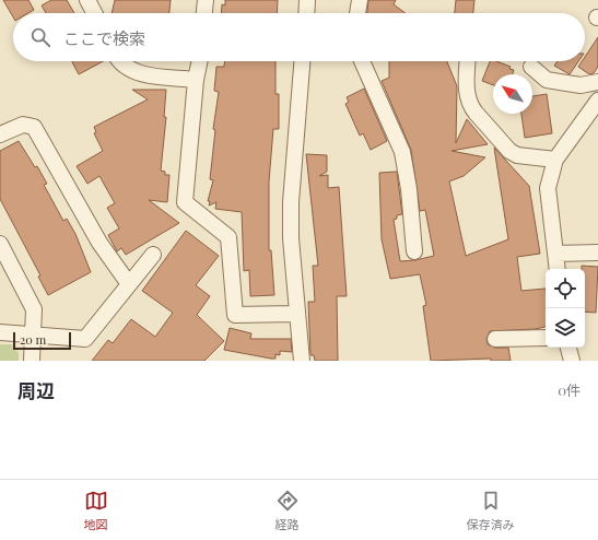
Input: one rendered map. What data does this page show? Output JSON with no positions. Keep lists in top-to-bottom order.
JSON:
{
  "scale_bar": "20 m",
  "north": "top left",
  "page": {
    "search": "ここで検索",
    "scale": "20 m",
    "heading": ["周辺", "0件"],
    "nav": ["地図", "経路", "保存済み"]
  }
}
